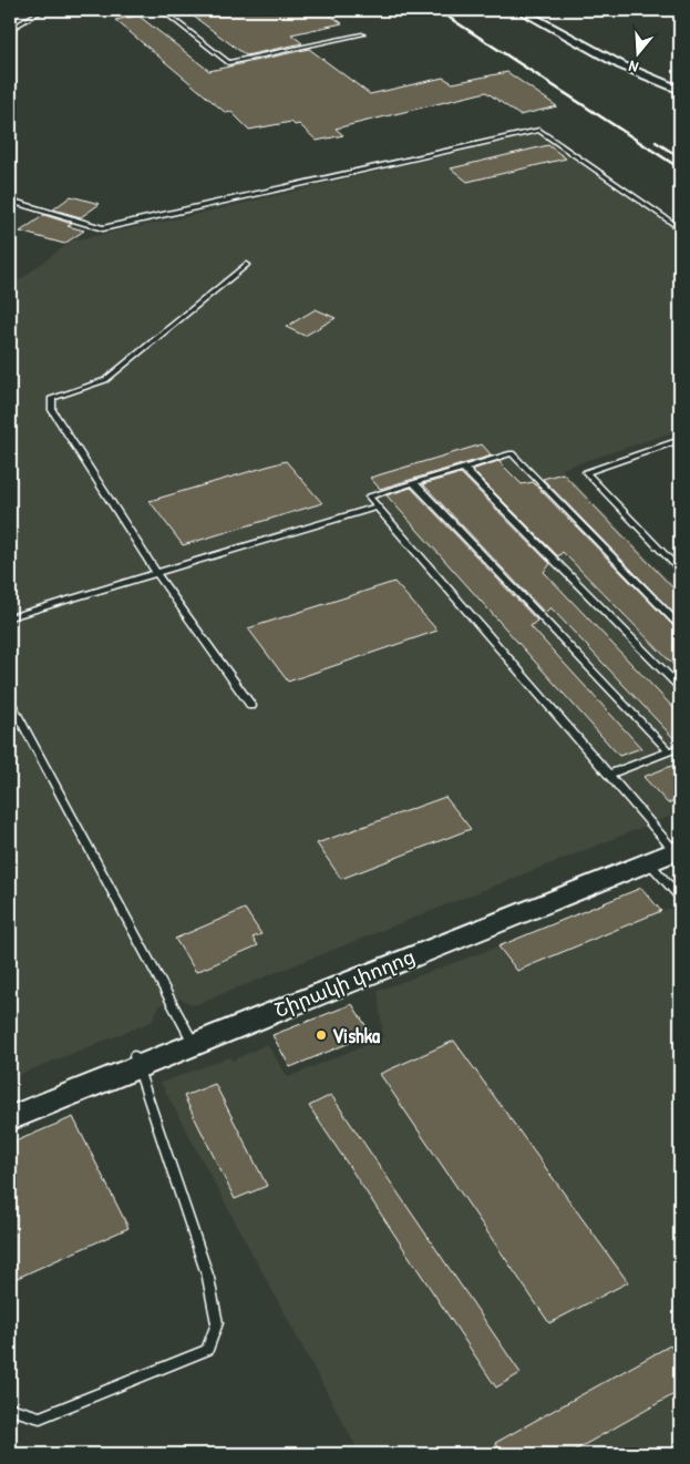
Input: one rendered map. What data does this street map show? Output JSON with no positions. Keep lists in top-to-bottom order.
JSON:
{
  "streets": {
    "main road": ["Շիրակի փողոց"]
  },
  "places": ["Vishka"],
  "north": "bottom"
}
